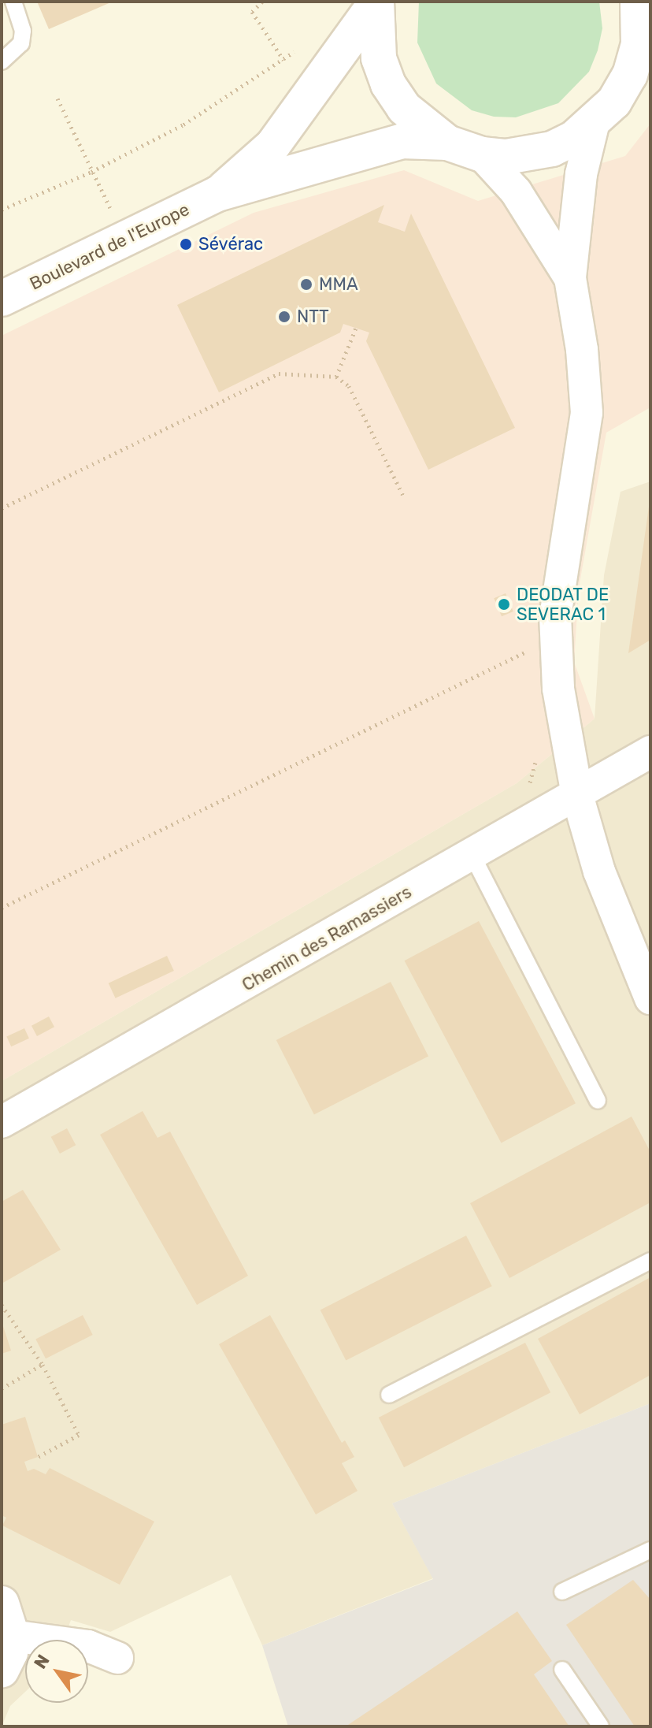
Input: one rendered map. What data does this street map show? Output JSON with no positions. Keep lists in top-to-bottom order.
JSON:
{
  "streets": {
    "street": ["Boulevard de l'Europe", "Chemin des Ramassiers"]
  },
  "places": [
    "Sévérac",
    "MMA",
    "NTT",
    "DEODAT DE SEVERAC 1"
  ],
  "north": "top left"
}
